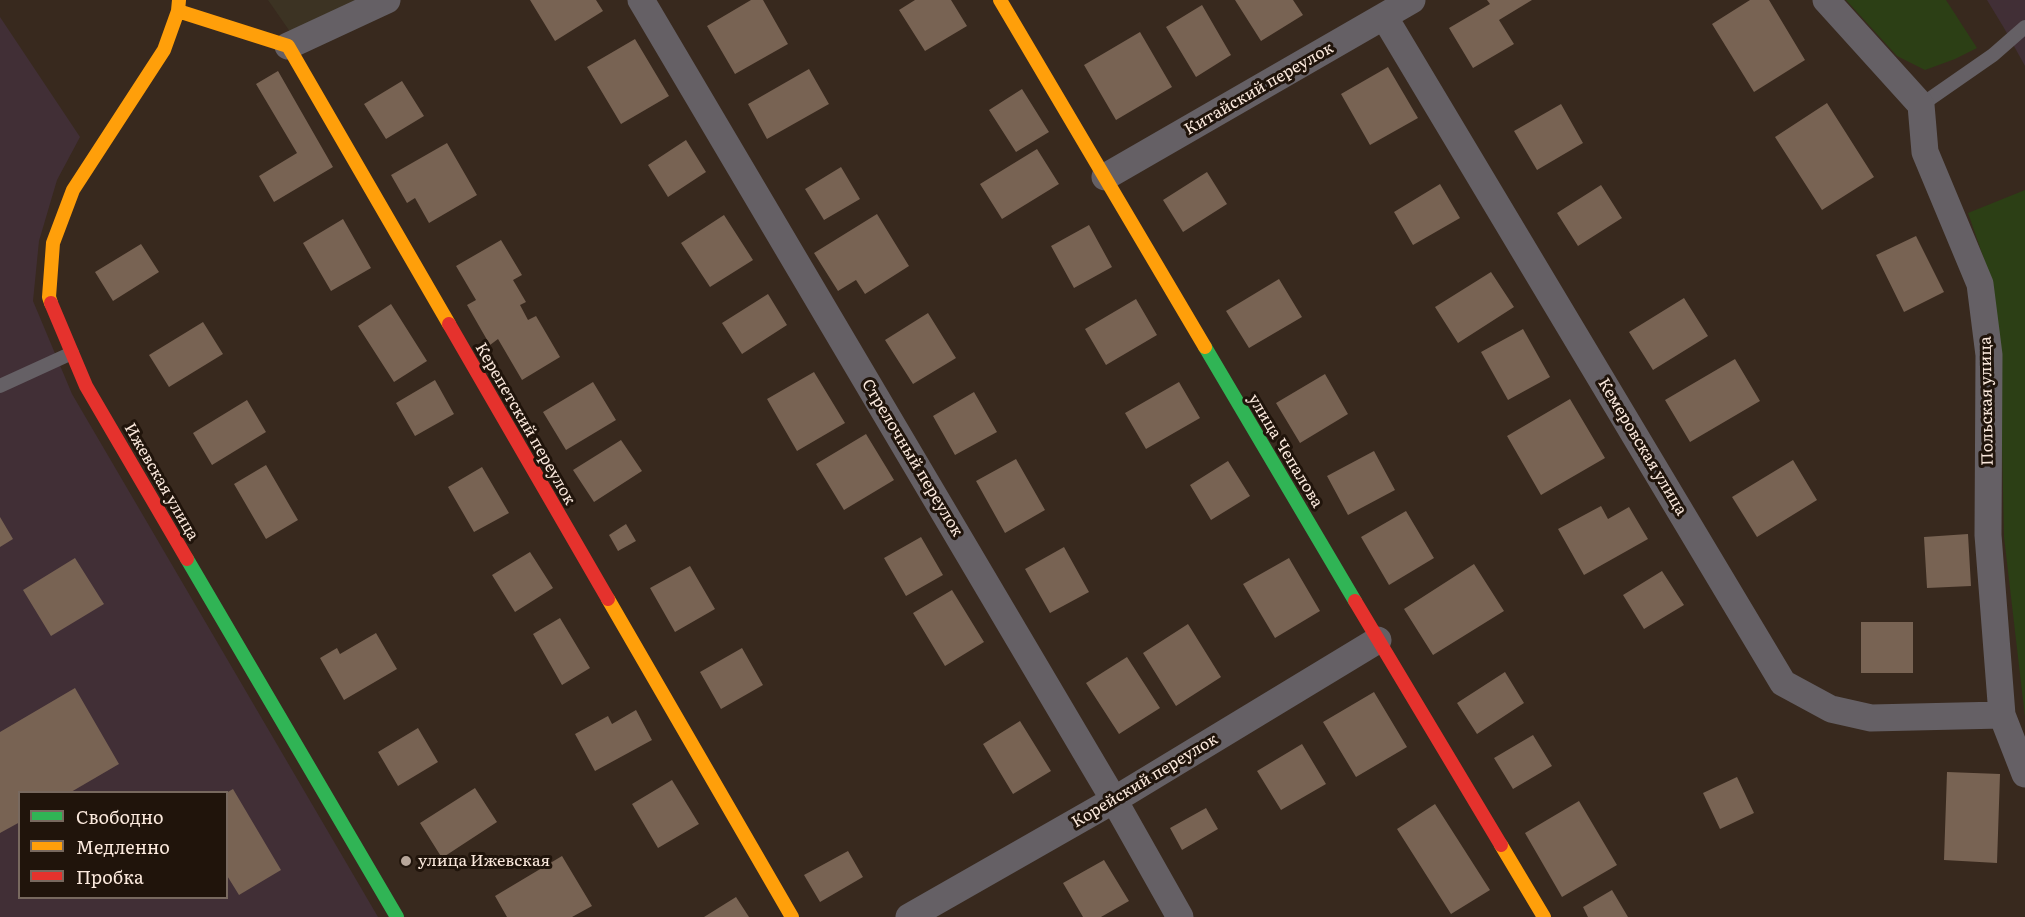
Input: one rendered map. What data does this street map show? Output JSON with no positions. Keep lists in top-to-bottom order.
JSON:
{
  "streets": {
    "street": [
      "Китайский переулок",
      "Польская улица",
      "Керепетский переулок",
      "Кемеровская улица",
      "улица Чепалова",
      "Стрелочный переулок",
      "Ижевская улица",
      "Корейский переулок"
    ]
  },
  "crossings": [
    ["Китайский переулок", "Кемеровская улица"],
    ["Китайский переулок", "улица Чепалова"],
    ["Польская улица", "Кемеровская улица"],
    ["улица Чепалова", "Корейский переулок"],
    ["Стрелочный переулок", "Корейский переулок"]
  ],
  "places": ["улица Ижевская"],
  "legend": ["Свободно", "Медленно", "Пробка"]
}
